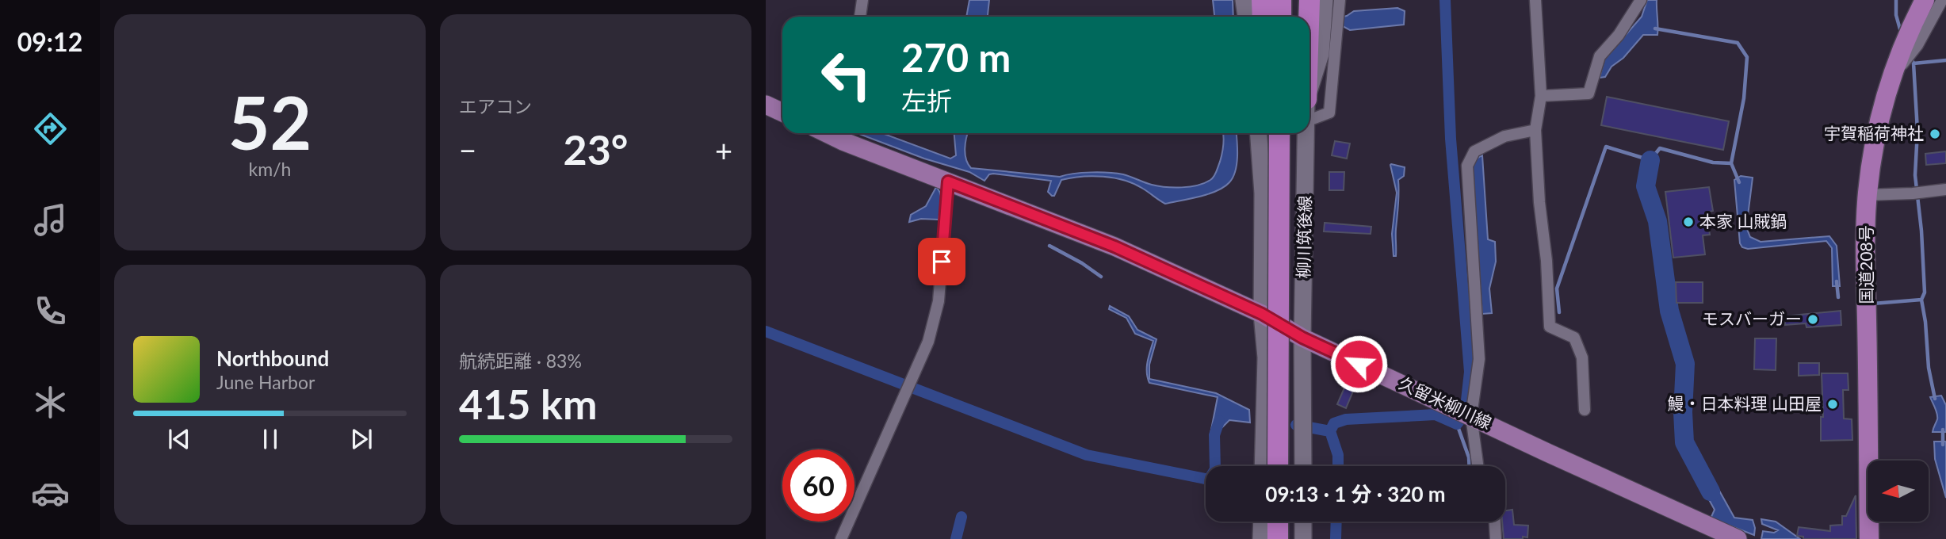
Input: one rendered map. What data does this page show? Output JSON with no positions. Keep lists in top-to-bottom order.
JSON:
{
  "streets": {
    "highway": ["国道208号"],
    "main road": ["柳川筑後線", "久留米柳川線"]
  },
  "crossings": [
    ["柳川筑後線", "久留米柳川線"]
  ],
  "places": [
    "宇賀稲荷神社",
    "本家 山賊鍋",
    "モスバーガー",
    "鰻・日本料理 山田屋"
  ],
  "north": "left",
  "page": {
    "tabs": "09:12",
    "tile": [
      ["52", "km/h"],
      "エアコン",
      ["航続距離 · 83%", "415 km"]
    ],
    "turn": ["270 m", "左折"],
    "heat": ["−", "23°", "+"],
    "song": ["Northbound", "June Harbor"],
    "limit": "60",
    "trip": "09:13 · 1 分 · 320 m"
  }
}
